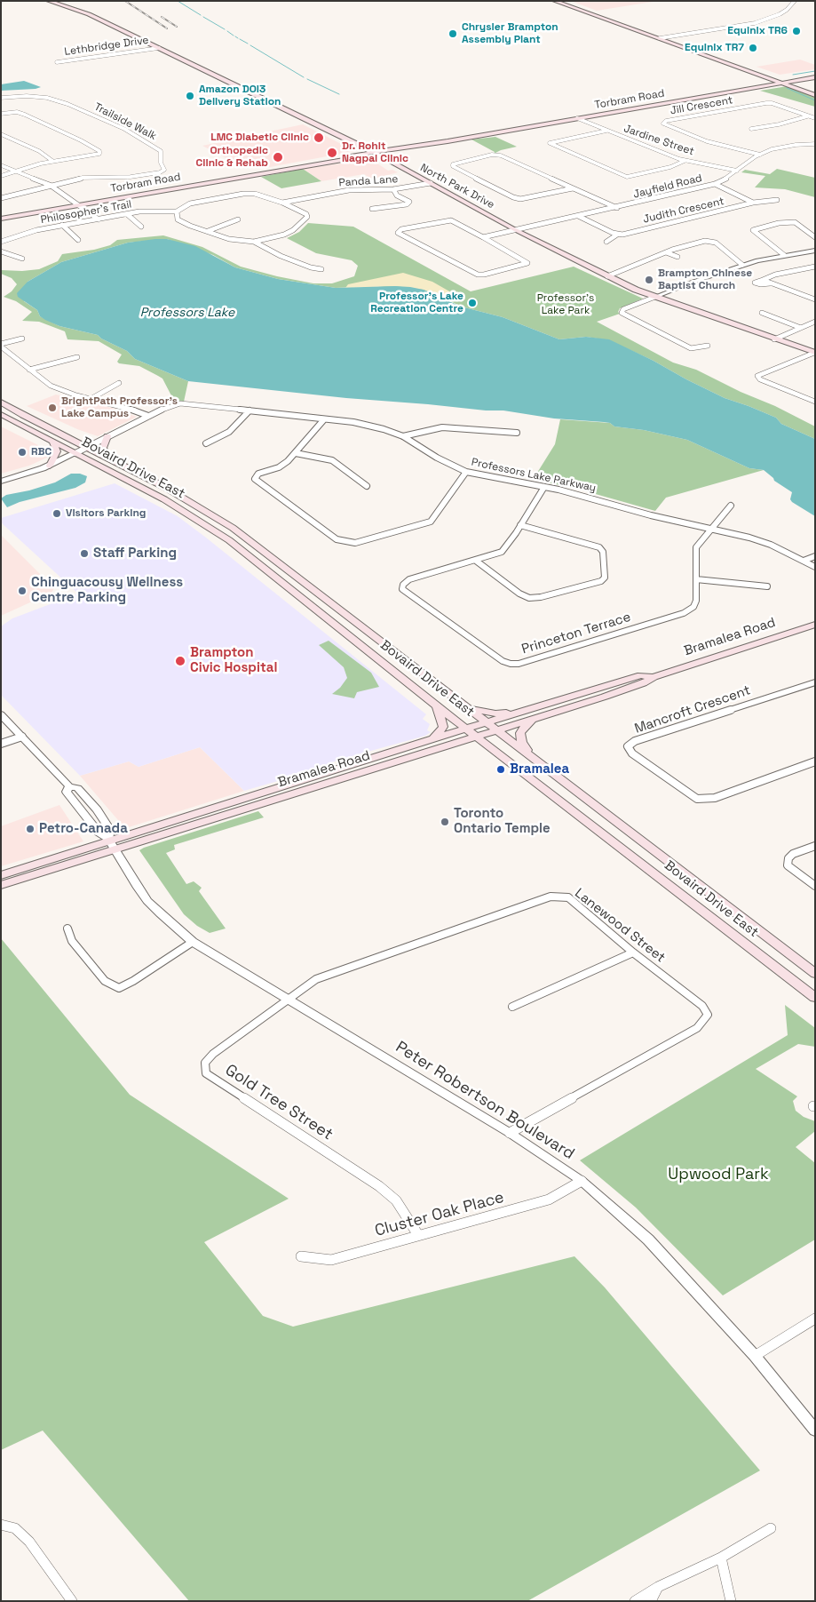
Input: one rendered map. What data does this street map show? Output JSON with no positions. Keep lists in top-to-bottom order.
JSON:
{
  "streets": {
    "main road": [
      "Torbram Road",
      "North Park Drive",
      "Bovaird Drive East",
      "Bramalea Road"
    ],
    "street": [
      "Lethbridge Drive",
      "Jill Crescent",
      "Trailside Walk",
      "Jardine Street",
      "Panda Lane",
      "Jayfield Road",
      "Judith Crescent",
      "Philosopher's Trail",
      "Professors Lake Parkway",
      "Princeton Terrace",
      "Mancroft Crescent",
      "Lanewood Street",
      "Peter Robertson Boulevard",
      "Gold Tree Street",
      "Cluster Oak Place"
    ]
  },
  "crossings": [
    ["Lethbridge Drive", "North Park Drive"],
    ["Torbram Road", "Jardine Street"],
    ["Torbram Road", "North Park Drive"],
    ["Jill Crescent", "Jayfield Road"],
    ["Jardine Street", "Jayfield Road"],
    ["Panda Lane", "North Park Drive"],
    ["North Park Drive", "Jayfield Road"],
    ["Jayfield Road", "Judith Crescent"],
    ["Bovaird Drive East", "Professors Lake Parkway"],
    ["Bovaird Drive East", "Bramalea Road"],
    ["Professors Lake Parkway", "Princeton Terrace"],
    ["Bramalea Road", "Peter Robertson Boulevard"],
    ["Lanewood Street", "Peter Robertson Boulevard"],
    ["Lanewood Street", "Gold Tree Street"],
    ["Peter Robertson Boulevard", "Gold Tree Street"],
    ["Peter Robertson Boulevard", "Cluster Oak Place"],
    ["Gold Tree Street", "Cluster Oak Place"]
  ],
  "water": ["Professors Lake"],
  "parks": ["Professor's Lake Park", "Upwood Park"],
  "places": [
    "Equinix TR6",
    "Chrysler Brampton Assembly Plant",
    "Equinix TR7",
    "Amazon DOI3 Delivery Station",
    "LMC Diabetic Clinic",
    "Dr. Rohit Nagpal Clinic",
    "Orthopedic Clinic & Rehab",
    "Brampton Chinese Baptist Church",
    "Professor's Lake Recreation Centre",
    "BrightPath Professor's Lake Campus",
    "RBC",
    "Visitors Parking",
    "Staff Parking",
    "Chinguacousy Wellness Centre Parking",
    "Brampton Civic Hospital",
    "Bramalea",
    "Toronto Ontario Temple",
    "Petro-Canada"
  ]
}
